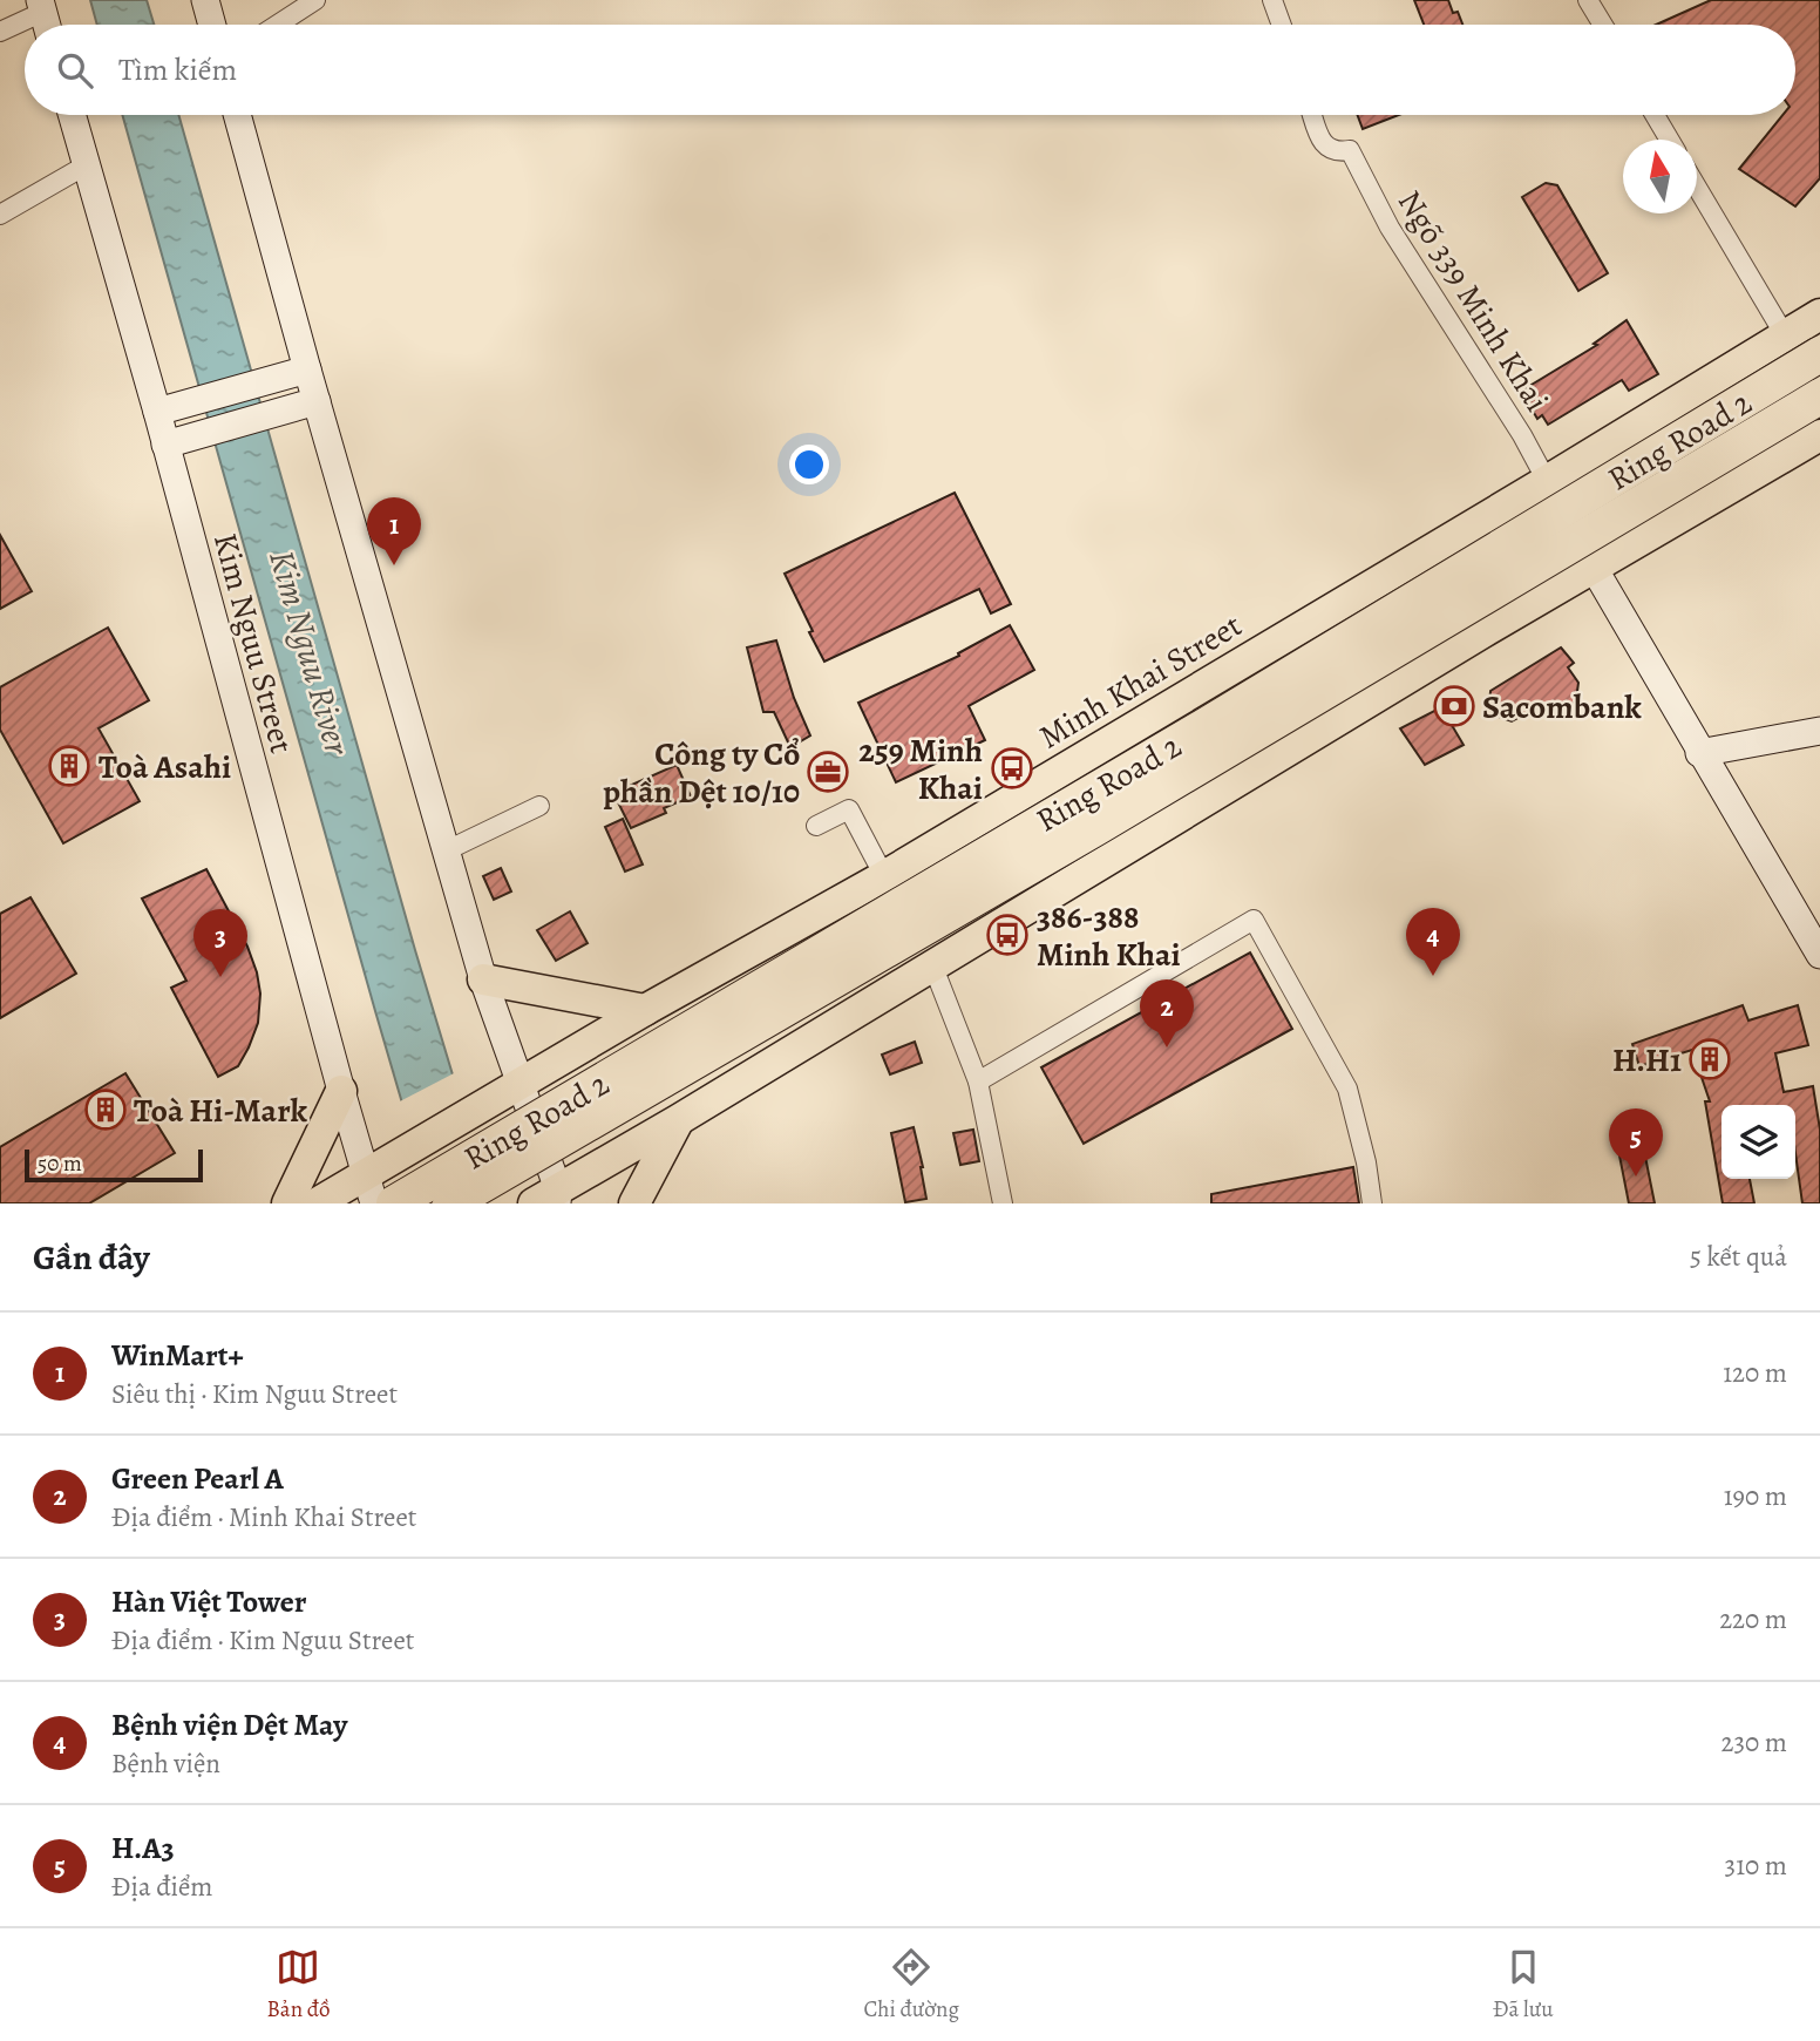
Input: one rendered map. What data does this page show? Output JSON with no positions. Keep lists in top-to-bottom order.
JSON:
{
  "streets": {
    "highway": ["Ring Road 2"],
    "main road": ["Kim Nguu Street", "Minh Khai Street"],
    "street": ["Ngõ 339 Minh Khai"]
  },
  "crossings": [
    ["Ngõ 339 Minh Khai", "Minh Khai Street"],
    ["Kim Nguu Street", "Minh Khai Street"]
  ],
  "water": ["Kim Nguu River"],
  "places": {
    "bank": ["Sacombank"],
    "building": ["Toà Asahi", "H.H1", "Toà Hi-Mark"],
    "bus stop": ["259 Minh Khai", "386-388 Minh Khai"],
    "office": ["Công ty Cổ phần Dệt 10/10"]
  },
  "scale_bar": "50 m",
  "north": "top",
  "page": {
    "search": "Tìm kiếm",
    "pins": [
      "1",
      "4",
      "3",
      "2",
      "5"
    ],
    "scale": "50 m",
    "heading": ["Gần đây", "5 kết quả"],
    "list": [
      {
        "mark": "1",
        "name": "WinMart+",
        "note": "Siêu thị · Kim Nguu Street",
        "value": "120 m"
      },
      {
        "mark": "2",
        "name": "Green Pearl A",
        "note": "Địa điểm · Minh Khai Street",
        "value": "190 m"
      },
      {
        "mark": "3",
        "name": "Hàn Việt Tower",
        "note": "Địa điểm · Kim Nguu Street",
        "value": "220 m"
      },
      {
        "mark": "4",
        "name": "Bệnh viện Dệt May",
        "note": "Bệnh viện",
        "value": "230 m"
      },
      {
        "mark": "5",
        "name": "H.A3",
        "note": "Địa điểm",
        "value": "310 m"
      }
    ],
    "nav": ["Bản đồ", "Chỉ đường", "Đã lưu"]
  }
}
